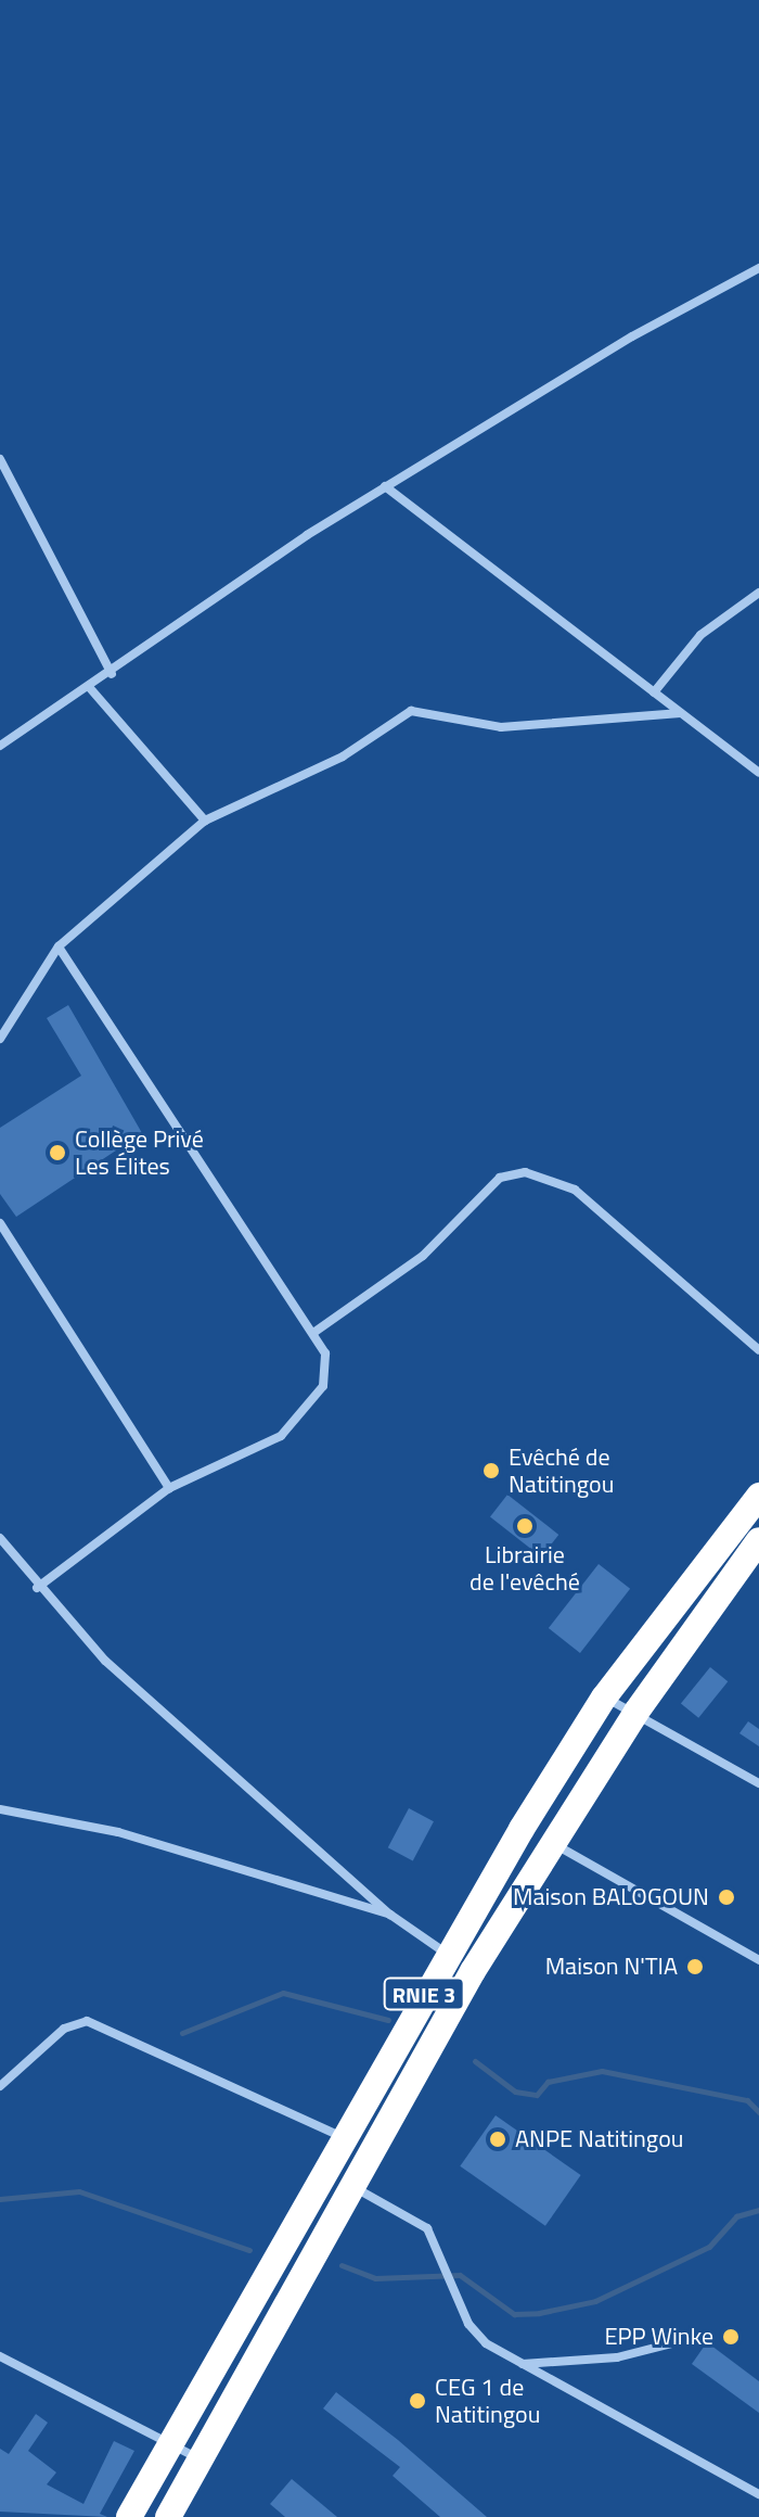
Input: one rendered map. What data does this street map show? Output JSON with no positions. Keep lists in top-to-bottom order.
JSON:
{
  "streets": {
    "highway": ["RNIE 3"]
  },
  "places": [
    "Collège Privé Les Élites",
    "Evêché de Natitingou",
    "Librairie de l'evêché",
    "Maison BALOGOUN",
    "Maison N'TIA",
    "ANPE Natitingou",
    "EPP Winke",
    "CEG 1 de Natitingou"
  ]
}
